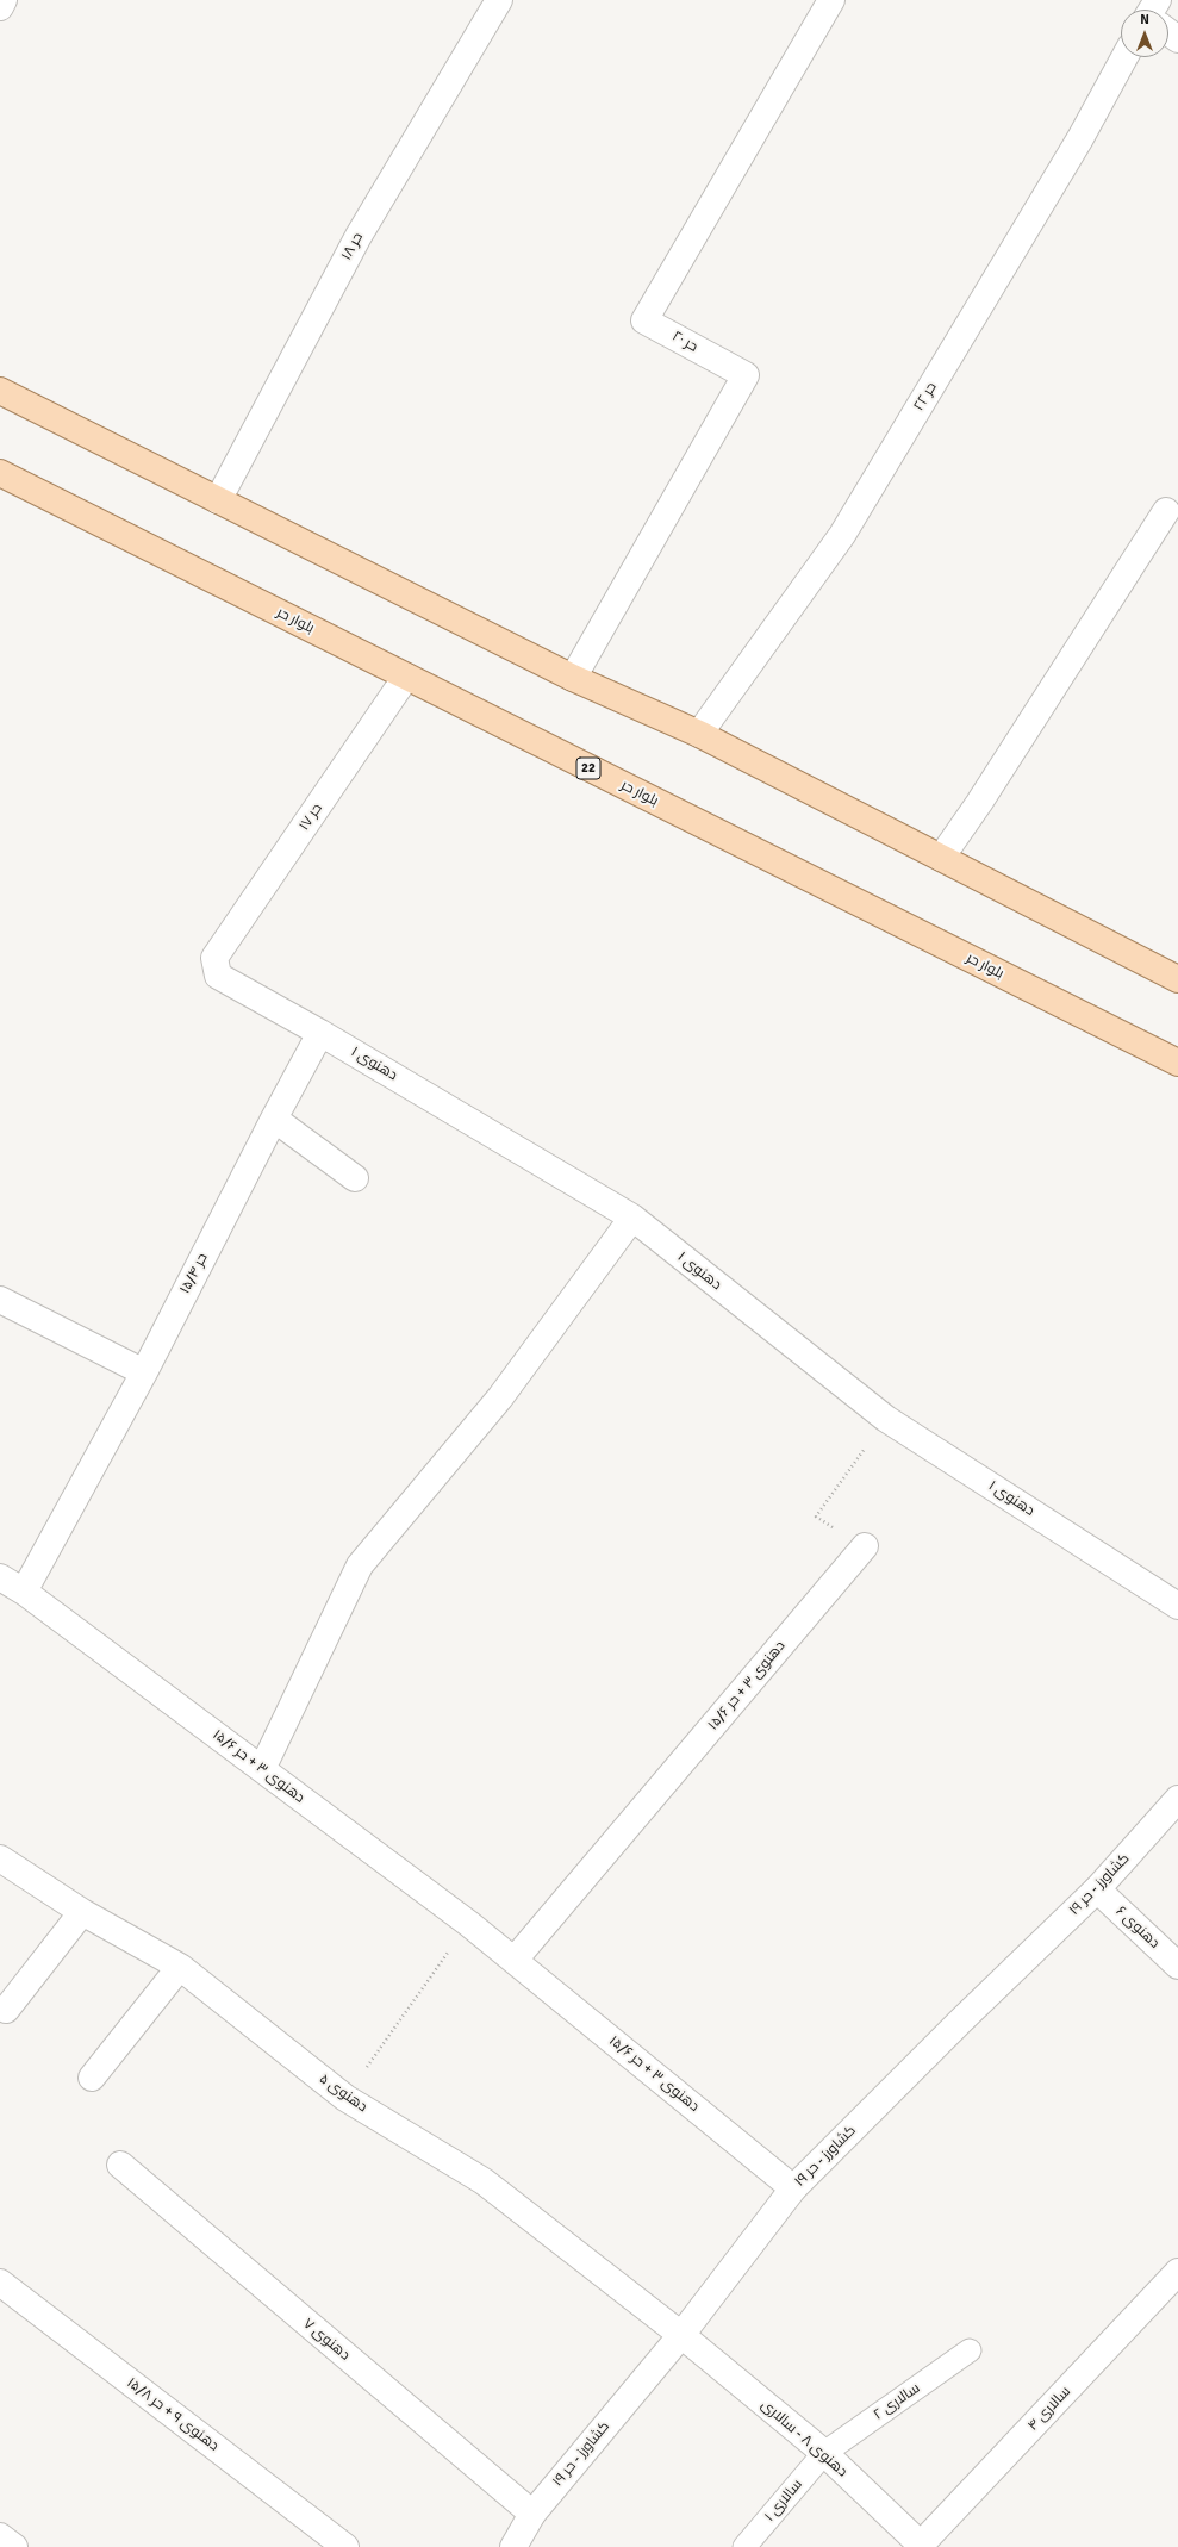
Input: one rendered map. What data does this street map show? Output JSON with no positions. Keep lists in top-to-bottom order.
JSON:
{
  "streets": {
    "main road": ["بلوار حر", "22"],
    "street": [
      "حر ۱۸",
      "حر ۲۰",
      "حر ۲۲",
      "حر ۱۷",
      "دهنوی ۱",
      "حر ۱۵/۴",
      "دهنوی ۳ + حر ۱۵/۶",
      "کشاورز - حر ۱۹",
      "دهنوی ۶",
      "دهنوی ۵",
      "دهنوی ۷",
      "سالاری ۴",
      "دهنوی ۹ + حر ۱۵/۸",
      "دهنوی ۸ - سالاری"
    ],
    "lane": ["سالاری ۲", "سالاری ۱"]
  },
  "crossings": [
    ["بلوار حر", "حر ۱۷"],
    ["حر ۱۷", "دهنوی ۱"],
    ["دهنوی ۱", "حر ۱۵/۴"],
    ["حر ۱۵/۴", "دهنوی ۳ + حر ۱۵/۶"],
    ["دهنوی ۳ + حر ۱۵/۶", "کشاورز - حر ۱۹"],
    ["کشاورز - حر ۱۹", "دهنوی ۶"],
    ["کشاورز - حر ۱۹", "دهنوی ۵"],
    ["کشاورز - حر ۱۹", "دهنوی ۷"],
    ["کشاورز - حر ۱۹", "دهنوی ۸ - سالاری"],
    ["دهنوی ۵", "دهنوی ۸ - سالاری"],
    ["سالاری ۲", "دهنوی ۸ - سالاری"],
    ["سالاری ۲", "سالاری ۱"],
    ["سالاری ۴", "دهنوی ۸ - سالاری"],
    ["دهنوی ۸ - سالاری", "سالاری ۱"]
  ],
  "north": "top"
}
